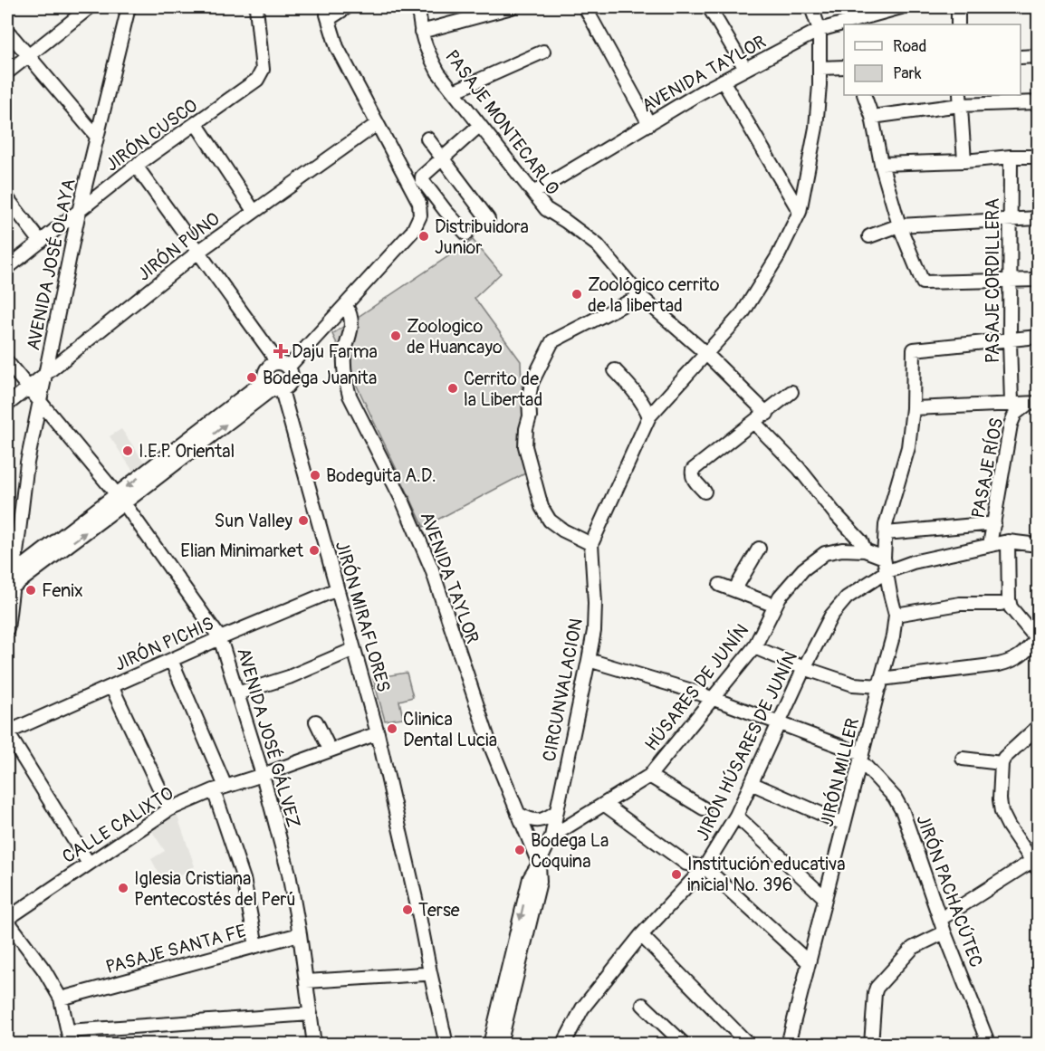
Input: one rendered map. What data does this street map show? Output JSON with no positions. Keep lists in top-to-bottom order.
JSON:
{
  "streets": {
    "street": [
      "AVENIDA TAYLOR",
      "PASAJE MONTECARLO",
      "JIRÓN CUSCO",
      "JIRÓN PUNO",
      "AVENIDA JOSÉ OLAYA",
      "PASAJE CORDILLERA",
      "PASAJE RÍOS",
      "JIRÓN MIRAFLORES",
      "JIRÓN PICHIS",
      "HÚSARES DE JUNÍN",
      "CIRCUNVALACION",
      "AVENIDA JOSÉ GÁLVEZ",
      "JIRÓN HÚSARES DE JUNÍN",
      "JIRÓN MILLER",
      "CALLE CALIXTO",
      "JIRÓN PACHACÚTEC",
      "PASAJE SANTA FE"
    ]
  },
  "crossings": [
    ["AVENIDA TAYLOR", "PASAJE MONTECARLO"],
    ["AVENIDA TAYLOR", "CIRCUNVALACION"],
    ["PASAJE MONTECARLO", "CIRCUNVALACION"],
    ["JIRÓN CUSCO", "AVENIDA JOSÉ OLAYA"],
    ["JIRÓN PUNO", "AVENIDA JOSÉ OLAYA"],
    ["JIRÓN PUNO", "AVENIDA JOSÉ GÁLVEZ"],
    ["AVENIDA JOSÉ OLAYA", "AVENIDA JOSÉ GÁLVEZ"],
    ["PASAJE RÍOS", "JIRÓN HÚSARES DE JUNÍN"],
    ["JIRÓN MIRAFLORES", "JIRÓN PICHIS"],
    ["JIRÓN MIRAFLORES", "CALLE CALIXTO"],
    ["JIRÓN PICHIS", "AVENIDA JOSÉ GÁLVEZ"],
    ["HÚSARES DE JUNÍN", "CIRCUNVALACION"],
    ["AVENIDA JOSÉ GÁLVEZ", "CALLE CALIXTO"],
    ["AVENIDA JOSÉ GÁLVEZ", "PASAJE SANTA FE"],
    ["JIRÓN HÚSARES DE JUNÍN", "JIRÓN MILLER"],
    ["JIRÓN MILLER", "JIRÓN PACHACÚTEC"]
  ],
  "places": {
    "other": [
      "Distribuidora Junior",
      "Zoológico cerrito de la libertad",
      "Zoologico de Huancayo",
      "Bodega Juanita",
      "Cerrito de la Libertad",
      "I.E.P. Oriental",
      "Bodeguita A.D.",
      "Sun Valley",
      "Elian Minimarket",
      "Fenix",
      "Clinica Dental Lucia",
      "Bodega La Coquina",
      "Institución educativa inicial No. 396",
      "Iglesia Cristiana Pentecostés del Perú",
      "Terse"
    ],
    "health": ["Daju Farma"]
  },
  "legend": ["Road", "Park"]
}
